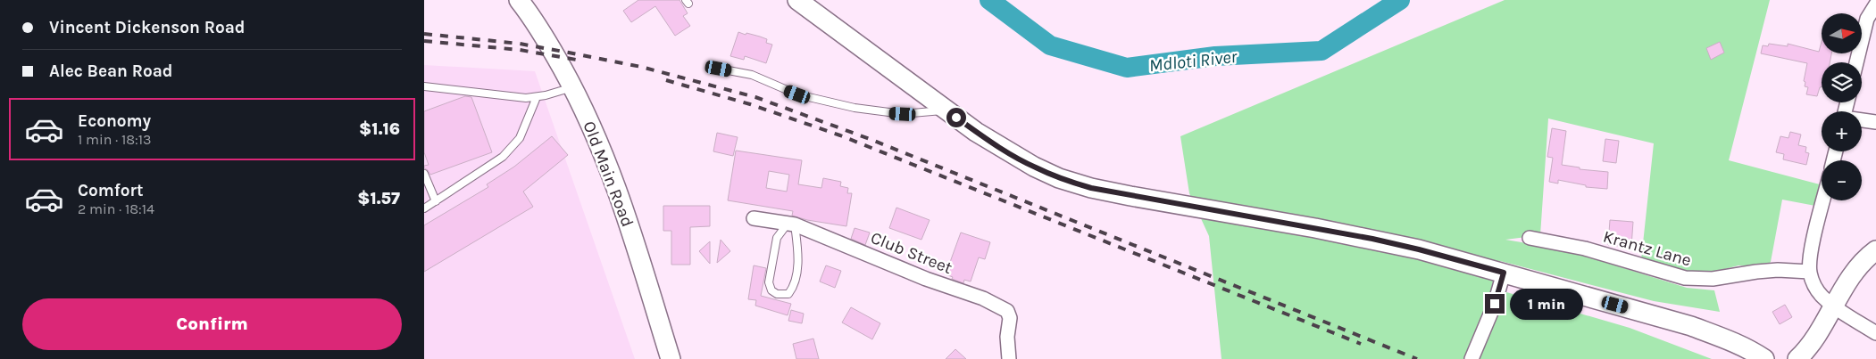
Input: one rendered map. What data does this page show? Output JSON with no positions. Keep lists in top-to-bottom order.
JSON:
{
  "streets": {
    "main road": ["Old Main Road"],
    "street": ["Krantz Lane", "Club Street"]
  },
  "water": ["Mdloti River"],
  "north": "right",
  "page": {
    "banner": ["Vincent Dickenson Road", "Alec Bean Road"],
    "map_buttons": ["+", "−"],
    "list": [
      {
        "name": "Economy",
        "note": "1 min · 18:13",
        "value": "$1.16"
      },
      {
        "name": "Comfort",
        "note": "2 min · 18:14",
        "value": "$1.57"
      }
    ],
    "bubble": "1 min",
    "buttons": "Confirm"
  }
}
